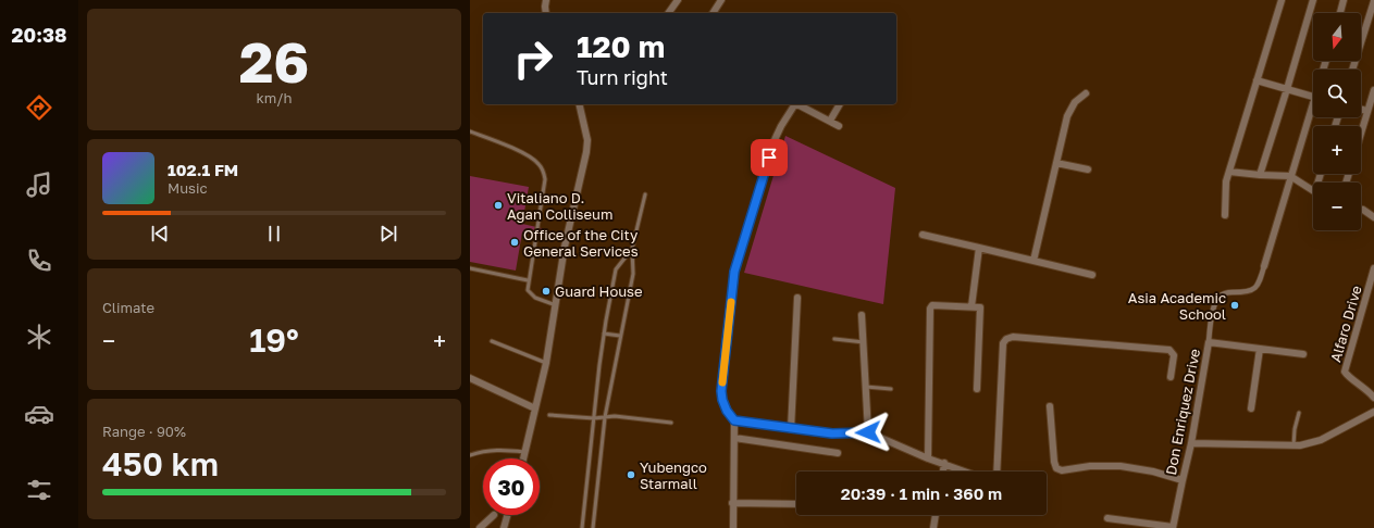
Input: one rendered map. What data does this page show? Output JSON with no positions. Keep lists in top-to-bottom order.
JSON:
{
  "streets": {
    "street": ["Alfaro Drive", "Don Enriquez Drive"]
  },
  "places": [
    "Vitaliano D. Agan Colliseum",
    "Office of the City General Services",
    "Guard House",
    "Asia Academic School",
    "Yubengco Starmall"
  ],
  "north": "bottom",
  "page": {
    "tabs": "20:38",
    "tile": [
      ["26", "km/h"],
      "Climate",
      ["Range · 90%", "450 km"]
    ],
    "map_buttons": ["+", "−"],
    "turn": ["120 m", "Turn right"],
    "song": ["102.1 FM", "Music"],
    "heat": ["−", "19°", "+"],
    "limit": "30",
    "trip": "20:39 · 1 min · 360 m"
  }
}
